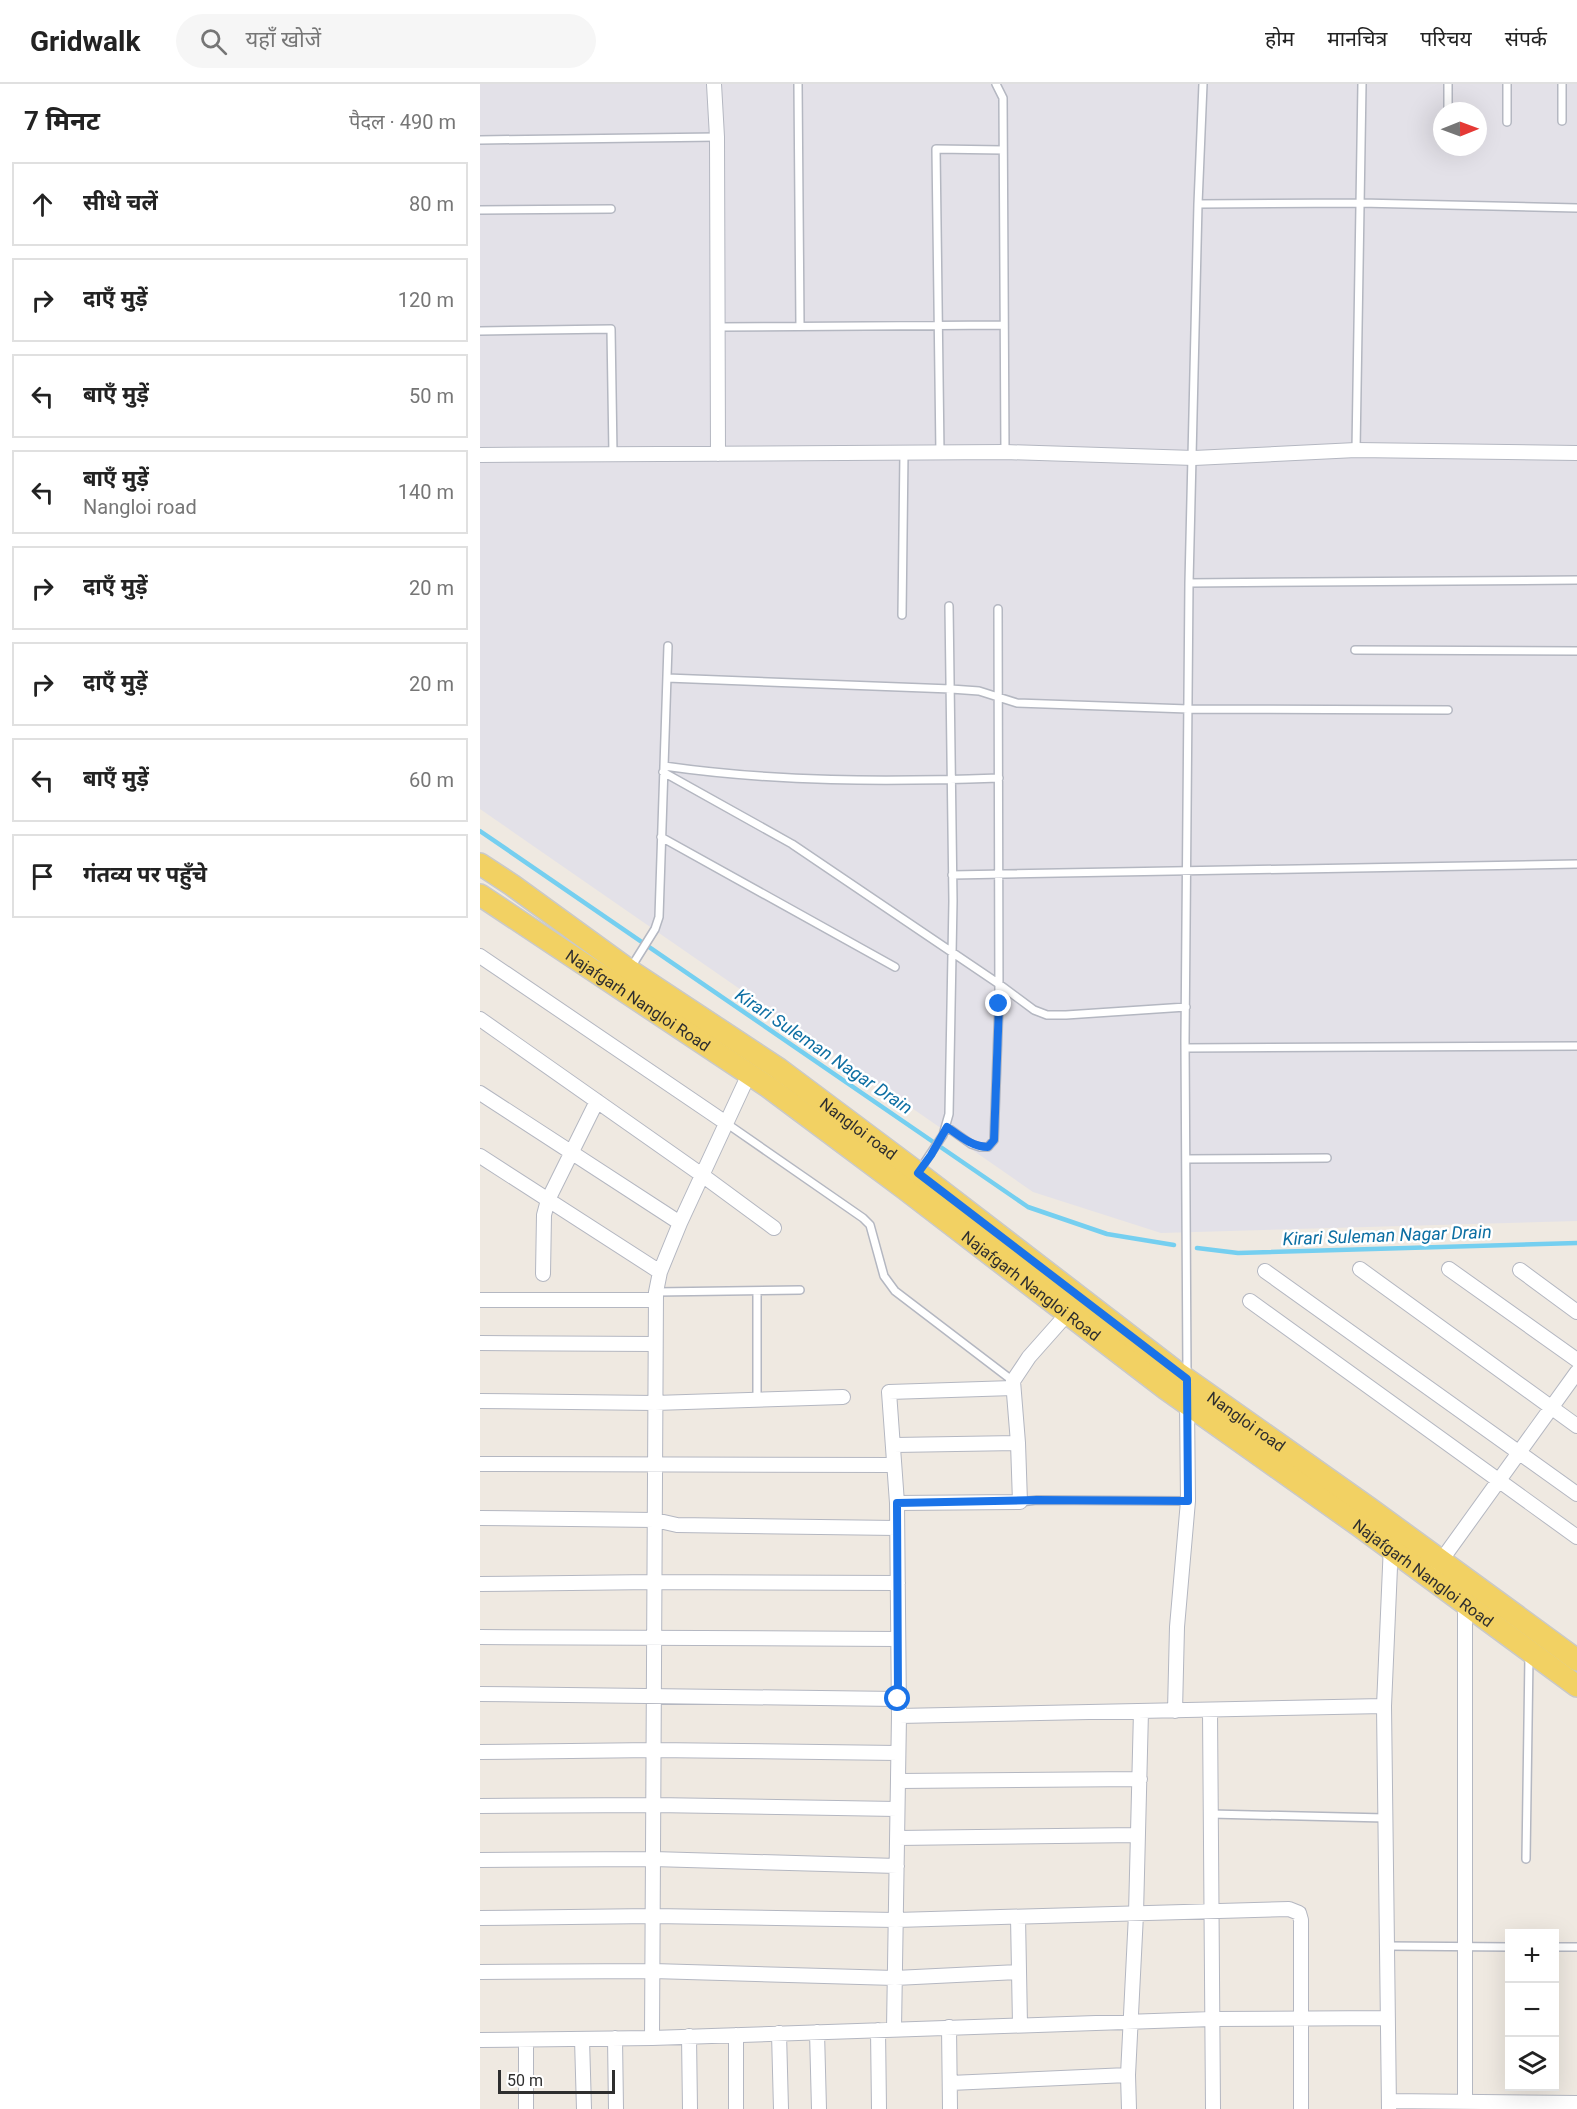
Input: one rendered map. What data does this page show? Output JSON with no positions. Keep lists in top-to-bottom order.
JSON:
{
  "streets": {
    "main road": ["Najafgarh Nangloi Road", "Nangloi road"]
  },
  "crossings": [
    ["Najafgarh Nangloi Road", "Nangloi road"]
  ],
  "water": ["Kirari Suleman Nagar Drain"],
  "scale_bar": "50 m",
  "north": "right",
  "page": {
    "header": "Gridwalk",
    "search": "यहाँ खोजें",
    "nav": [
      "होम",
      "मानचित्र",
      "परिचय",
      "संपर्क"
    ],
    "heading": ["7 मिनट", "पैदल · 490 m"],
    "list": [
      ["सीधे चलें", "80 m"],
      ["दाएँ मुड़ें", "120 m"],
      ["बाएँ मुड़ें", "50 m"],
      ["बाएँ मुड़ें", "Nangloi road", "140 m"],
      ["दाएँ मुड़ें", "20 m"],
      ["दाएँ मुड़ें", "20 m"],
      ["बाएँ मुड़ें", "60 m"],
      "गंतव्य पर पहुँचे"
    ],
    "map_buttons": ["+", "−"],
    "scale": "50 m"
  }
}
